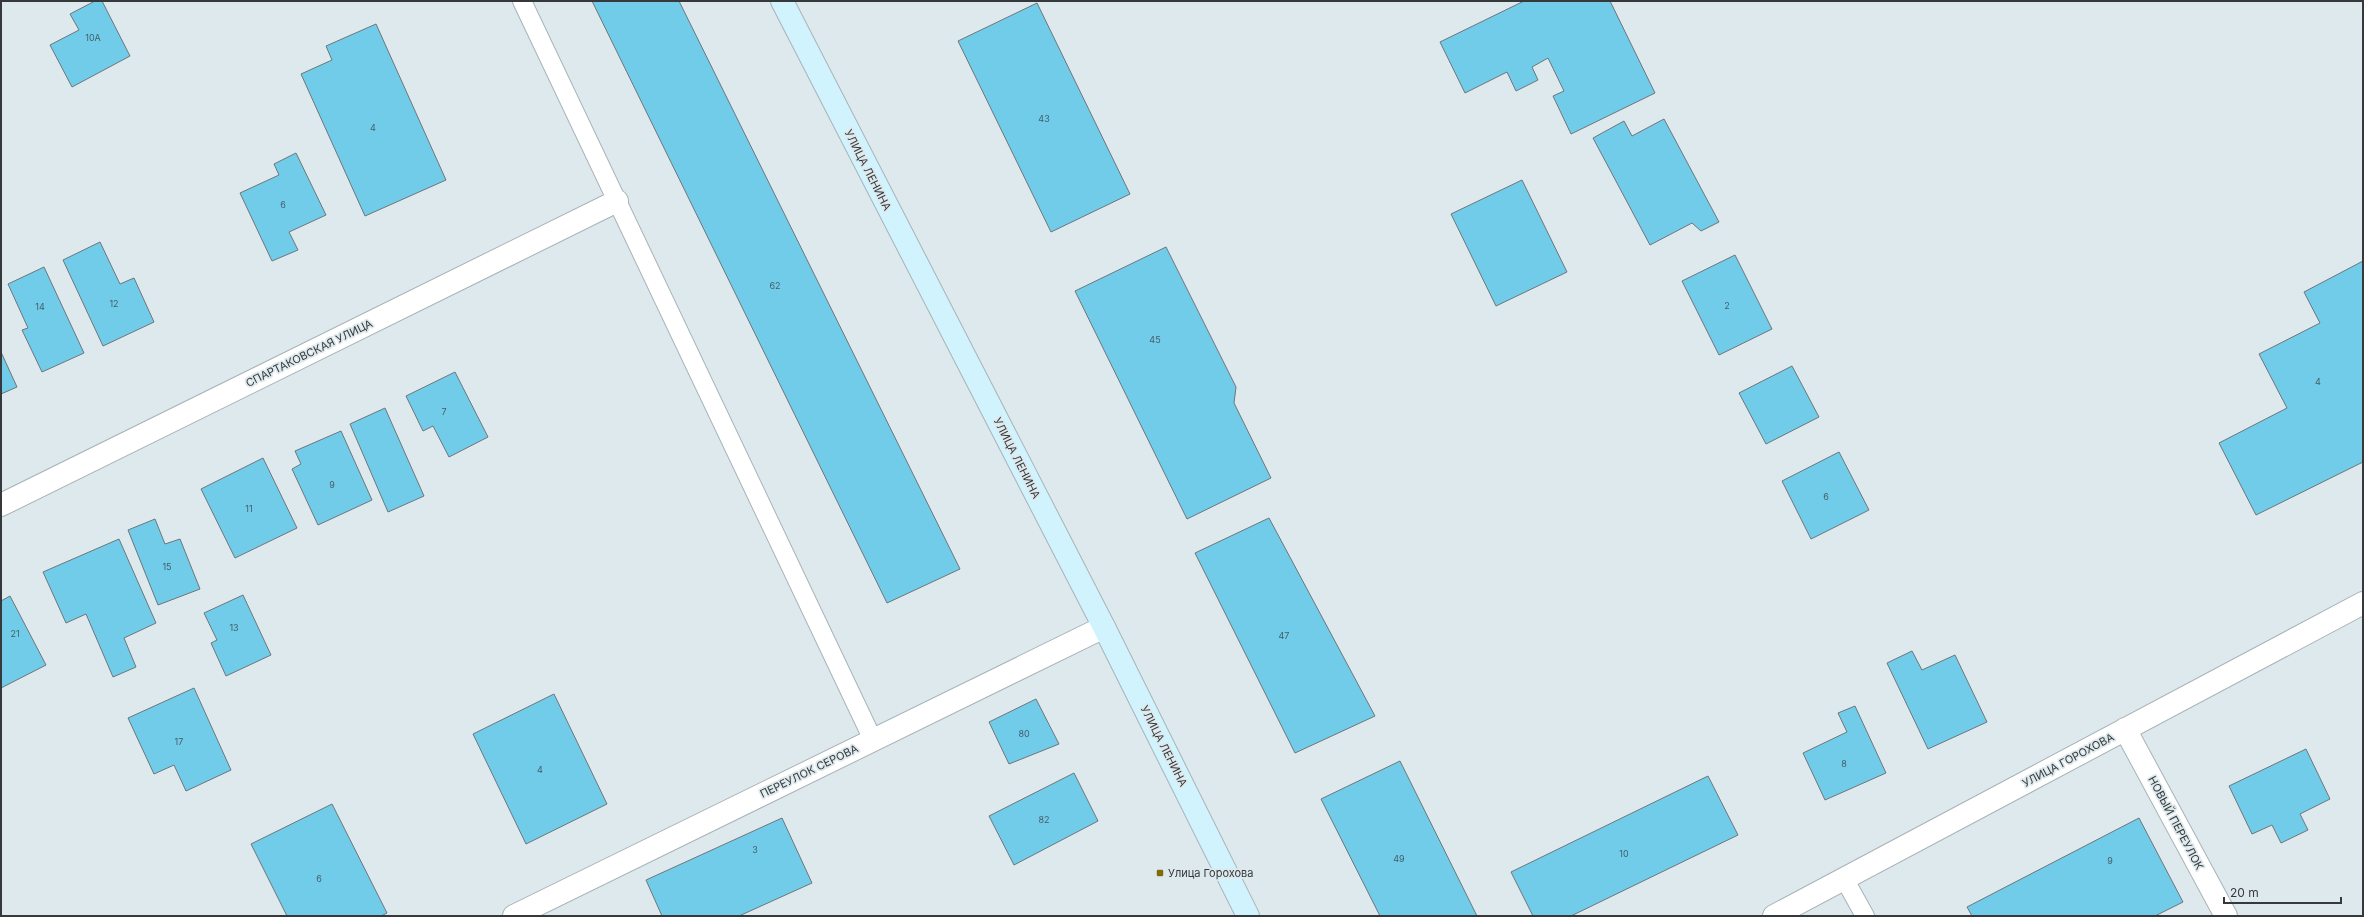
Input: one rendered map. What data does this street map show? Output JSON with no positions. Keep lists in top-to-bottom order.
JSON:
{
  "streets": {
    "street": [
      "УЛИЦА ЛЕНИНА",
      "СПАРТАКОВСКАЯ УЛИЦА",
      "УЛИЦА ГОРОХОВА",
      "ПЕРЕУЛОК СЕРОВА",
      "НОВЫЙ ПЕРЕУЛОК"
    ]
  },
  "crossings": [
    ["УЛИЦА ЛЕНИНА", "ПЕРЕУЛОК СЕРОВА"],
    ["УЛИЦА ГОРОХОВА", "НОВЫЙ ПЕРЕУЛОК"]
  ],
  "places": {
    "transit": ["Улица Горохова"]
  },
  "house_numbers": [
    "10А",
    "43",
    "4",
    "6",
    "62",
    "12",
    "2",
    "14",
    "45",
    "4",
    "7",
    "9",
    "6",
    "11",
    "15",
    "13",
    "21",
    "47",
    "80",
    "17",
    "8",
    "4",
    "82",
    "3",
    "10",
    "49",
    "9",
    "6"
  ],
  "scale_bar": "20 m"
}
